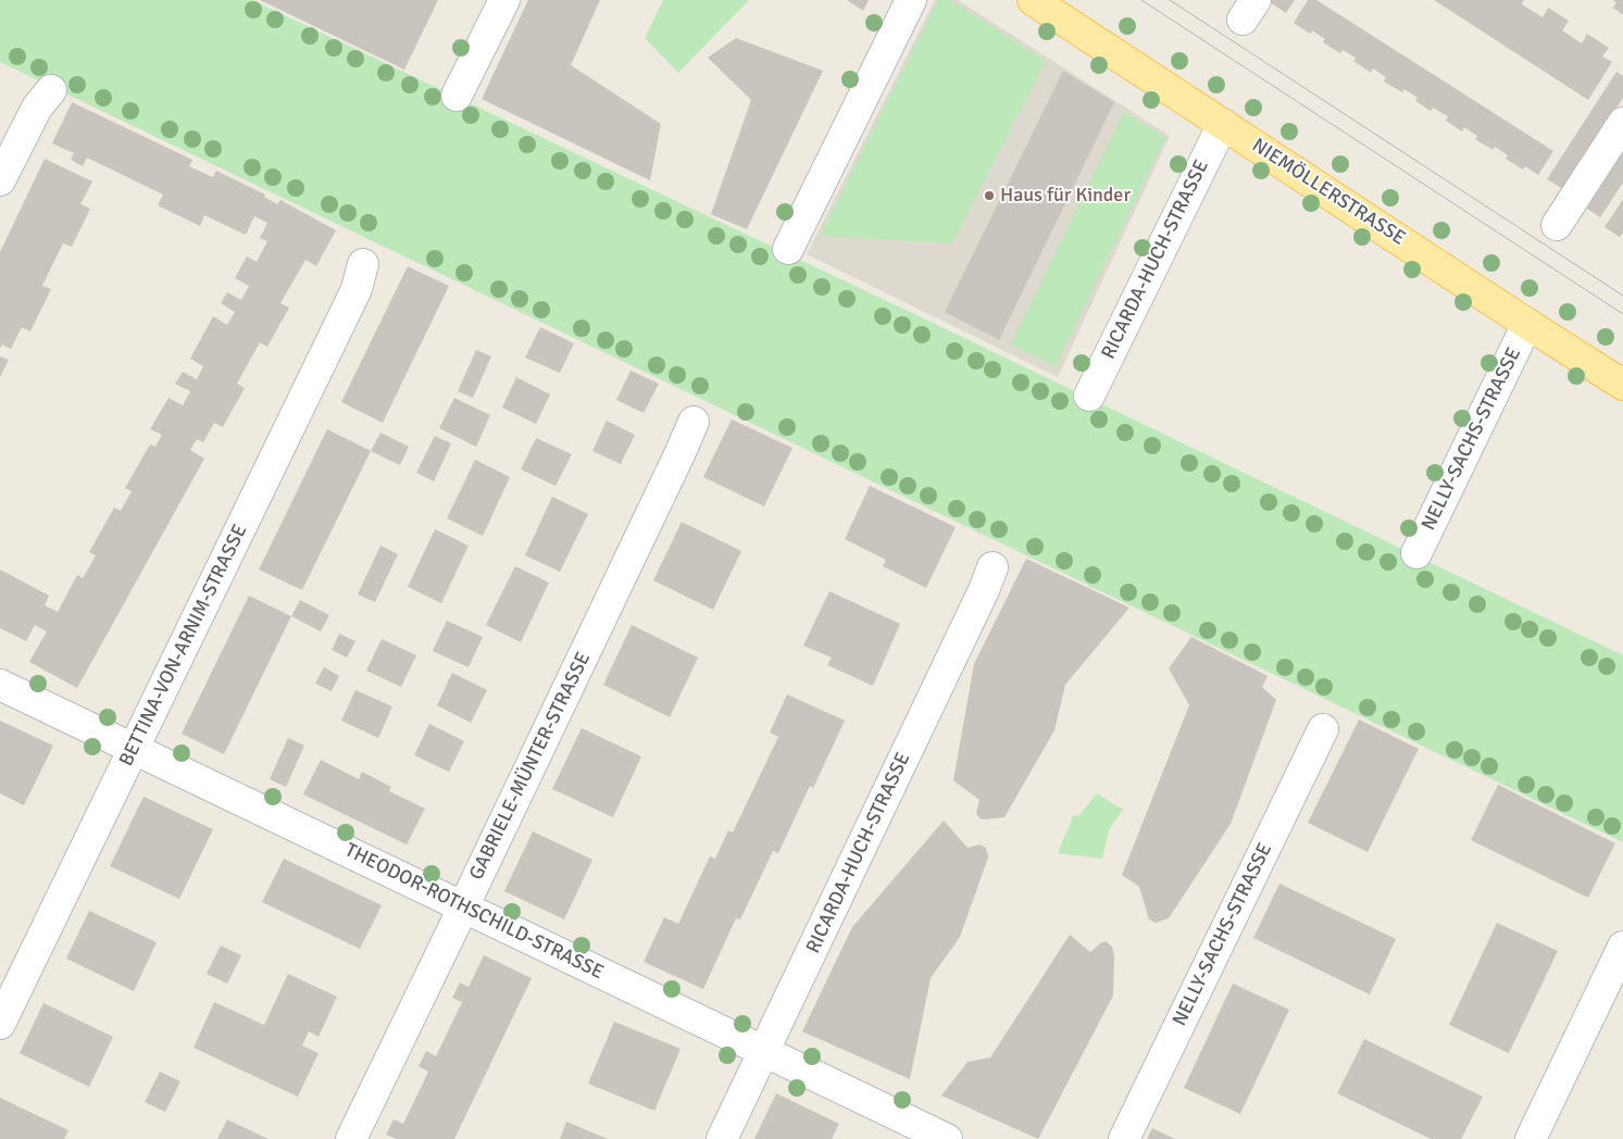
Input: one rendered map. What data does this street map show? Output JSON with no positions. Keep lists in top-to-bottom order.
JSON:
{
  "streets": {
    "main road": ["NIEMÖLLERSTRASSE"],
    "street": [
      "RICARDA-HUCH-STRASSE",
      "NELLY-SACHS-STRASSE",
      "BETTINA-VON-ARNIM-STRASSE",
      "GABRIELE-MÜNTER-STRASSE",
      "THEODOR-ROTHSCHILD-STRASSE"
    ]
  },
  "crossings": [
    ["NIEMÖLLERSTRASSE", "RICARDA-HUCH-STRASSE"],
    ["NIEMÖLLERSTRASSE", "NELLY-SACHS-STRASSE"],
    ["RICARDA-HUCH-STRASSE", "THEODOR-ROTHSCHILD-STRASSE"],
    ["BETTINA-VON-ARNIM-STRASSE", "THEODOR-ROTHSCHILD-STRASSE"],
    ["GABRIELE-MÜNTER-STRASSE", "THEODOR-ROTHSCHILD-STRASSE"]
  ],
  "places": ["Haus für Kinder"]
}
